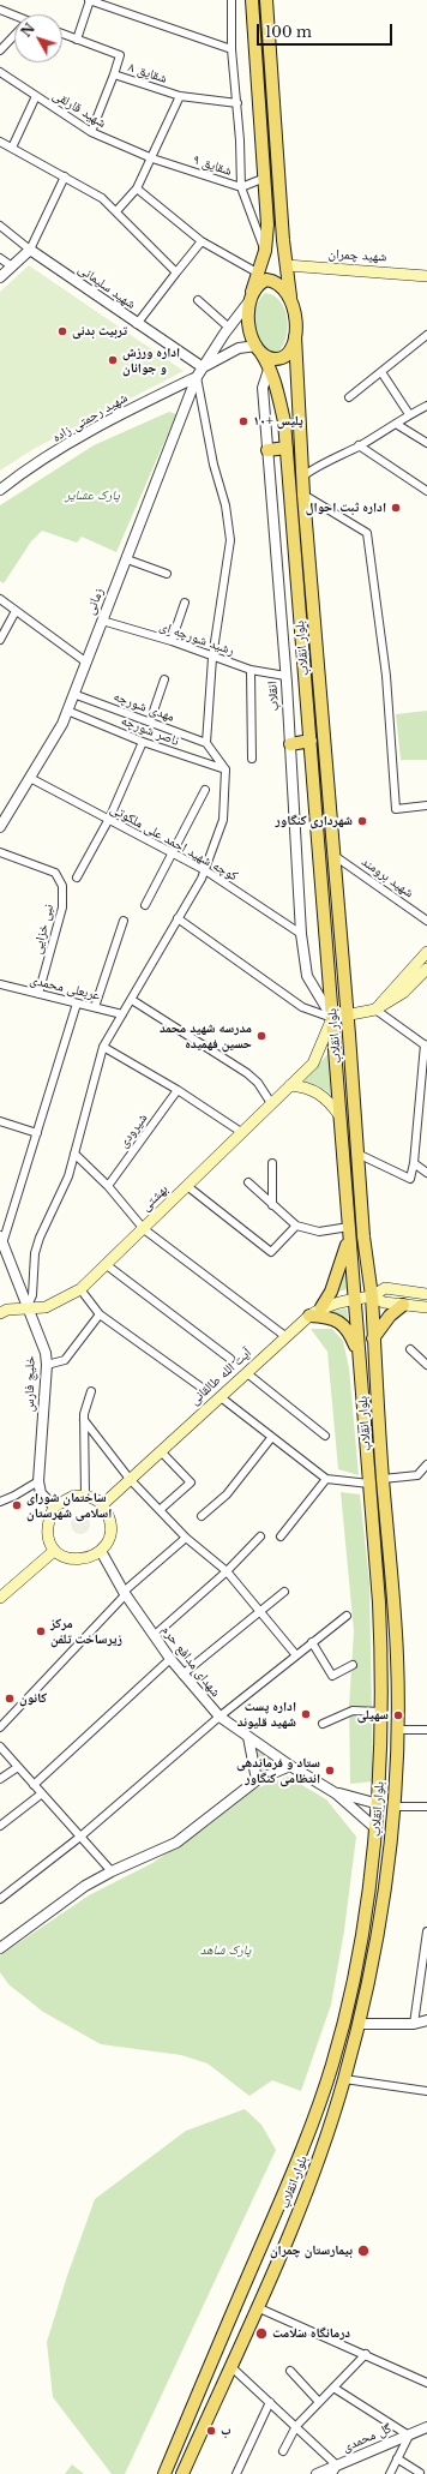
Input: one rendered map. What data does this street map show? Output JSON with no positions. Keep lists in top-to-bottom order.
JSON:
{
  "streets": {
    "main road": [
      "شهید چمران",
      "بلوار انقلاب",
      "بهشتی",
      "آیت الله طالقانی"
    ],
    "street": [
      "شقایق ۸",
      "شهید قارلقی",
      "شقایق ۹",
      "شهید سلیمانی",
      "شهید رحمتی زاده",
      "زمانی",
      "رشید شورچه ای",
      "انقلاب",
      "مهدی شورچه",
      "ناصر شورچه",
      "کوچه شهید احمد علی ملکوتی",
      "شهید برومند",
      "نبی خزایی",
      "عربعلی محمدی",
      "شیرودی",
      "خلیج فارس",
      "شهدای مدافع حرم",
      "گل محمدی"
    ]
  },
  "crossings": [
    ["شهید قارلقی", "شقایق ۹"],
    ["شهید سلیمانی", "زمانی"],
    ["شهید رحمتی زاده", "زمانی"],
    ["زمانی", "رشید شورچه ای"],
    ["زمانی", "بلوار انقلاب"],
    ["زمانی", "مهدی شورچه"],
    ["زمانی", "ناصر شورچه"],
    ["زمانی", "کوچه شهید احمد علی ملکوتی"],
    ["رشید شورچه ای", "انقلاب"],
    ["بلوار انقلاب", "انقلاب"],
    ["بلوار انقلاب", "شهید برومند"],
    ["بلوار انقلاب", "بهشتی"],
    ["بلوار انقلاب", "آیت الله طالقانی"],
    ["انقلاب", "کوچه شهید احمد علی ملکوتی"],
    ["انقلاب", "بهشتی"],
    ["نبی خزایی", "عربعلی محمدی"],
    ["بهشتی", "خلیج فارس"],
    ["آیت الله طالقانی", "شهدای مدافع حرم"]
  ],
  "parks": ["پارک عشایر", "پارک شاهد"],
  "places": [
    "تربیت بدنی",
    "اداره ورزش و جوانان",
    "پلیس +۱۰",
    "اداره ثبت احوال",
    "شهرداری کنگاور",
    "مدرسه شهید محمد حسین فهمیده",
    "ساختمان شورای اسلامی شهرستان",
    "مرکز زیرساخت تلفن",
    "کانون",
    "اداره پست شهید قلیوند",
    "سهیلی",
    "ستاد و فرماندهی انتظامی کنگاور",
    "بیمارستان چمران",
    "درمانگاه سلامت",
    "ب"
  ],
  "scale_bar": "100 m",
  "north": "top left"
}
